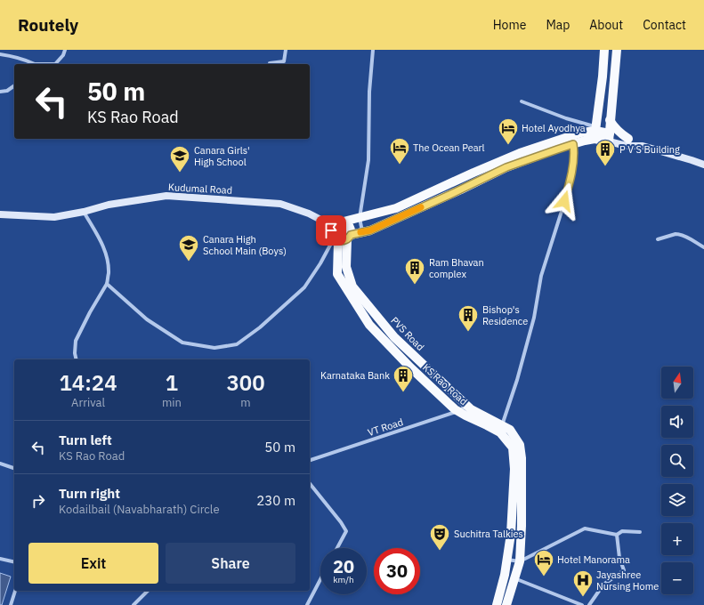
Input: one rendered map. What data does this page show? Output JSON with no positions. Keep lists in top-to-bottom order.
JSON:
{
  "streets": {
    "main road": ["PVS Road", "KS Rao Road"],
    "street": ["Kudumal Road", "VT Road"]
  },
  "crossings": [
    ["Kudumal Road", "PVS Road"],
    ["Kudumal Road", "KS Rao Road"],
    ["PVS Road", "KS Rao Road"],
    ["PVS Road", "VT Road"],
    ["KS Rao Road", "VT Road"]
  ],
  "places": {
    "hotel": ["Hotel Ayodhya", "The Ocean Pearl", "Hotel Manorama"],
    "building": [
      "P V S Building",
      "Ram Bhavan complex",
      "Bishop's Residence",
      "Karnataka Bank"
    ],
    "school or university": ["Canara Girls' High School", "Canara High School Main (Boys)"],
    "theatre": ["Suchitra Talkies"],
    "hospital": ["Jayashree Nursing Home"]
  },
  "north": "top",
  "page": {
    "header": "Routely",
    "nav": [
      "Home",
      "Map",
      "About",
      "Contact"
    ],
    "turn": ["50 m", "KS Rao Road"],
    "eta": [
      "14:24",
      "Arrival",
      "1",
      "min",
      "300",
      "m"
    ],
    "map_buttons": ["+", "−"],
    "list": [
      {
        "name": "Turn left",
        "note": "KS Rao Road",
        "value": "50 m"
      },
      {
        "name": "Turn right",
        "note": "Kodailbail (Navabharath) Circle",
        "value": "230 m"
      }
    ],
    "buttons": ["Exit", "Share"],
    "speed": "20 km/h",
    "limit": "30"
  }
}
